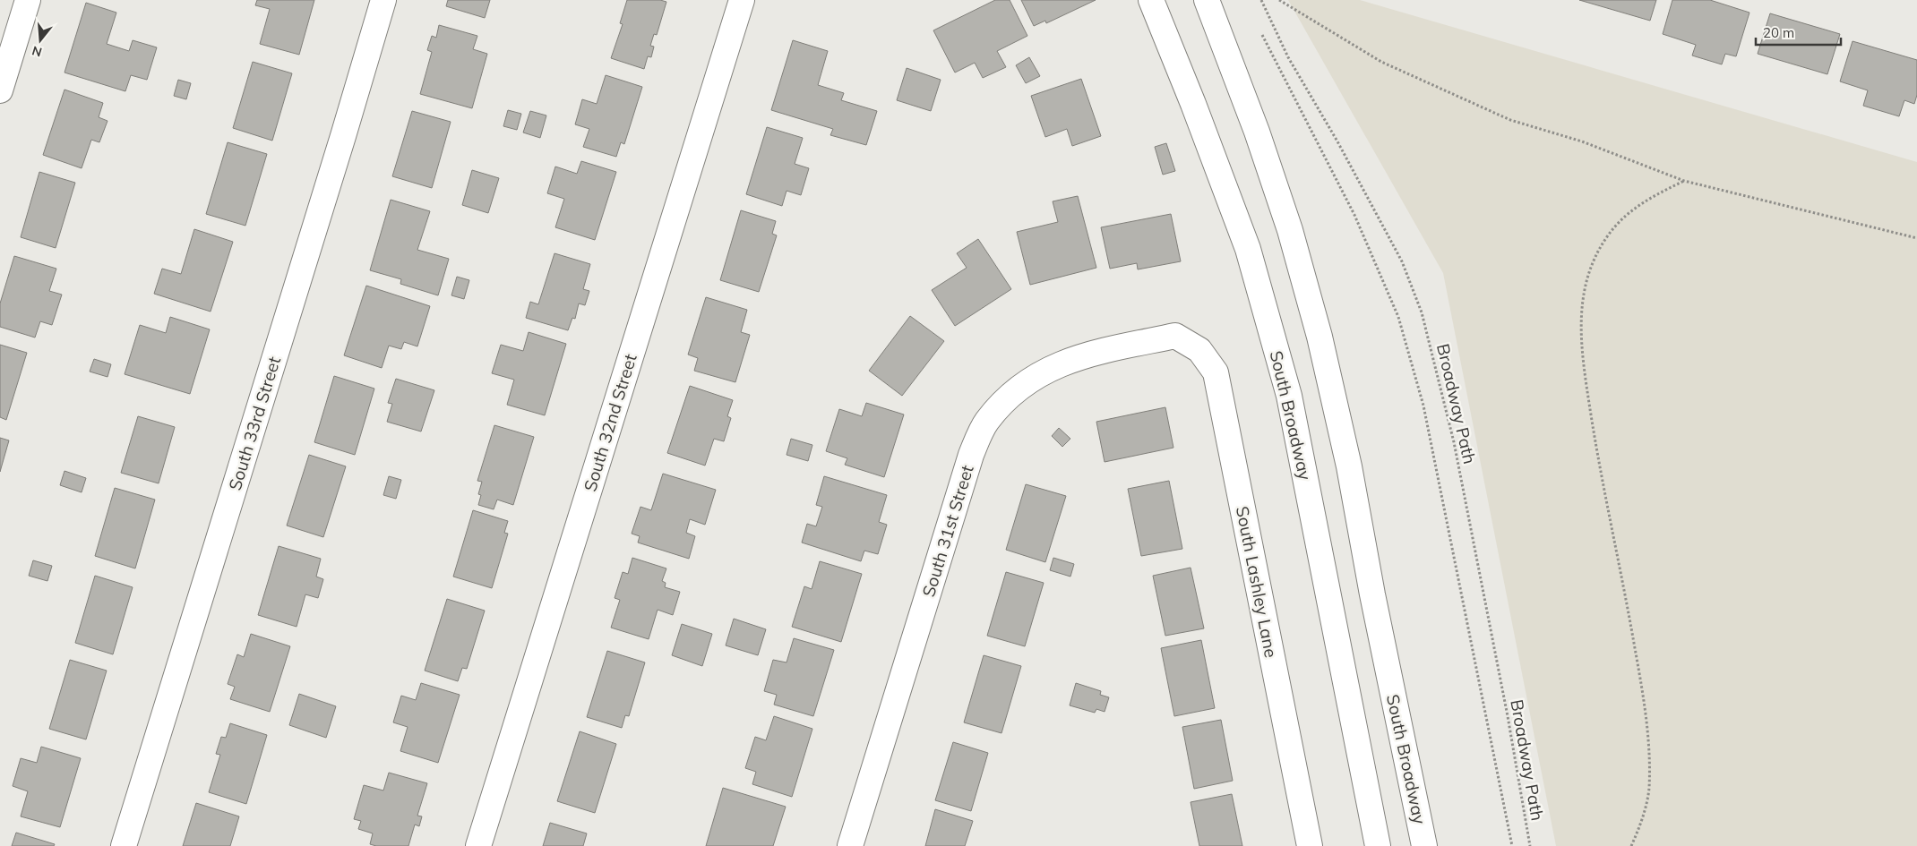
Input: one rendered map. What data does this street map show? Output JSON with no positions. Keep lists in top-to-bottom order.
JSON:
{
  "streets": {
    "street": [
      "South Broadway",
      "South 32nd Street",
      "South 33rd Street",
      "South 31st Street",
      "South Lashley Lane"
    ],
    "path": ["Broadway Path"]
  },
  "crossings": [
    ["South 31st Street", "South Lashley Lane"]
  ],
  "scale_bar": "20 m",
  "north": "bottom"
}
